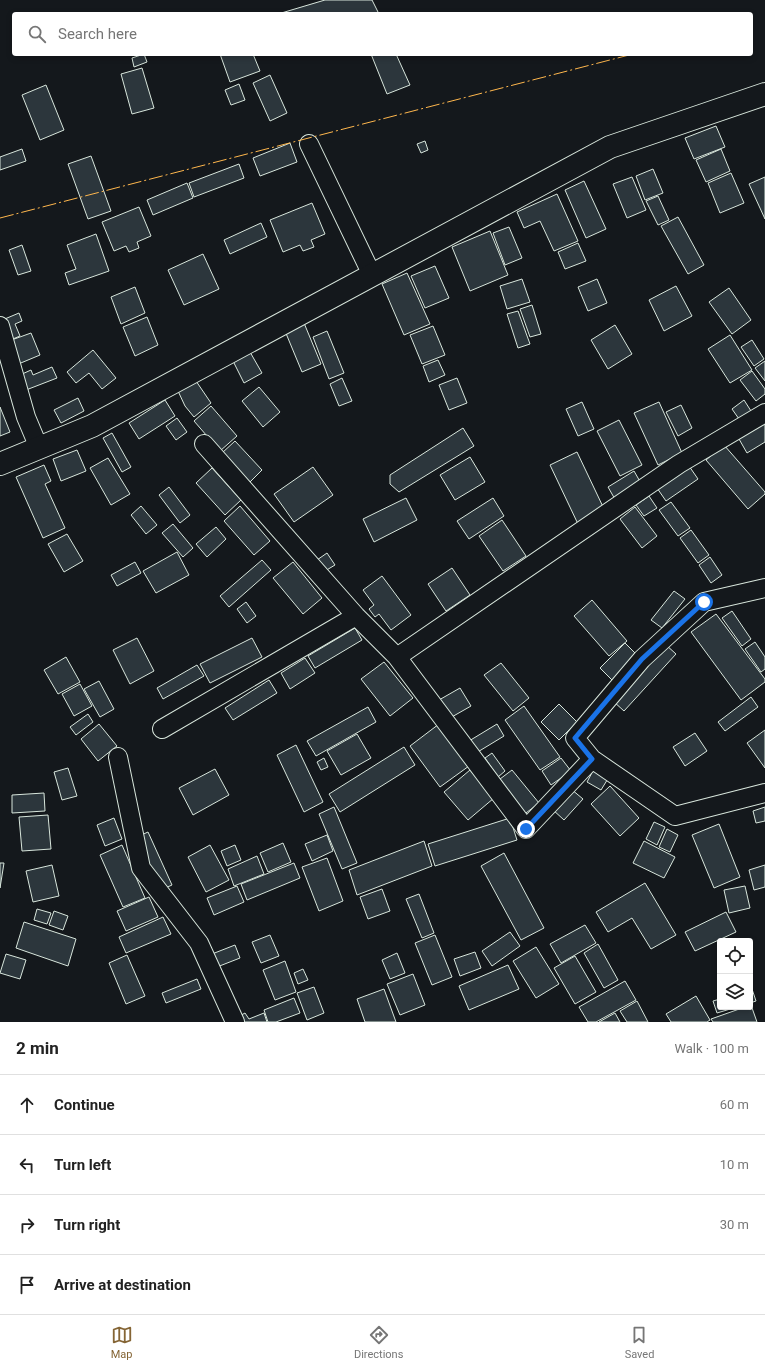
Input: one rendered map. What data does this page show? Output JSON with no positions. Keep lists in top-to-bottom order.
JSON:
{
  "page": {
    "search": "Search here",
    "heading": ["2 min", "Walk · 100 m"],
    "list": [
      ["Continue", "60 m"],
      ["Turn left", "10 m"],
      ["Turn right", "30 m"],
      "Arrive at destination"
    ],
    "nav": ["Map", "Directions", "Saved"]
  }
}
